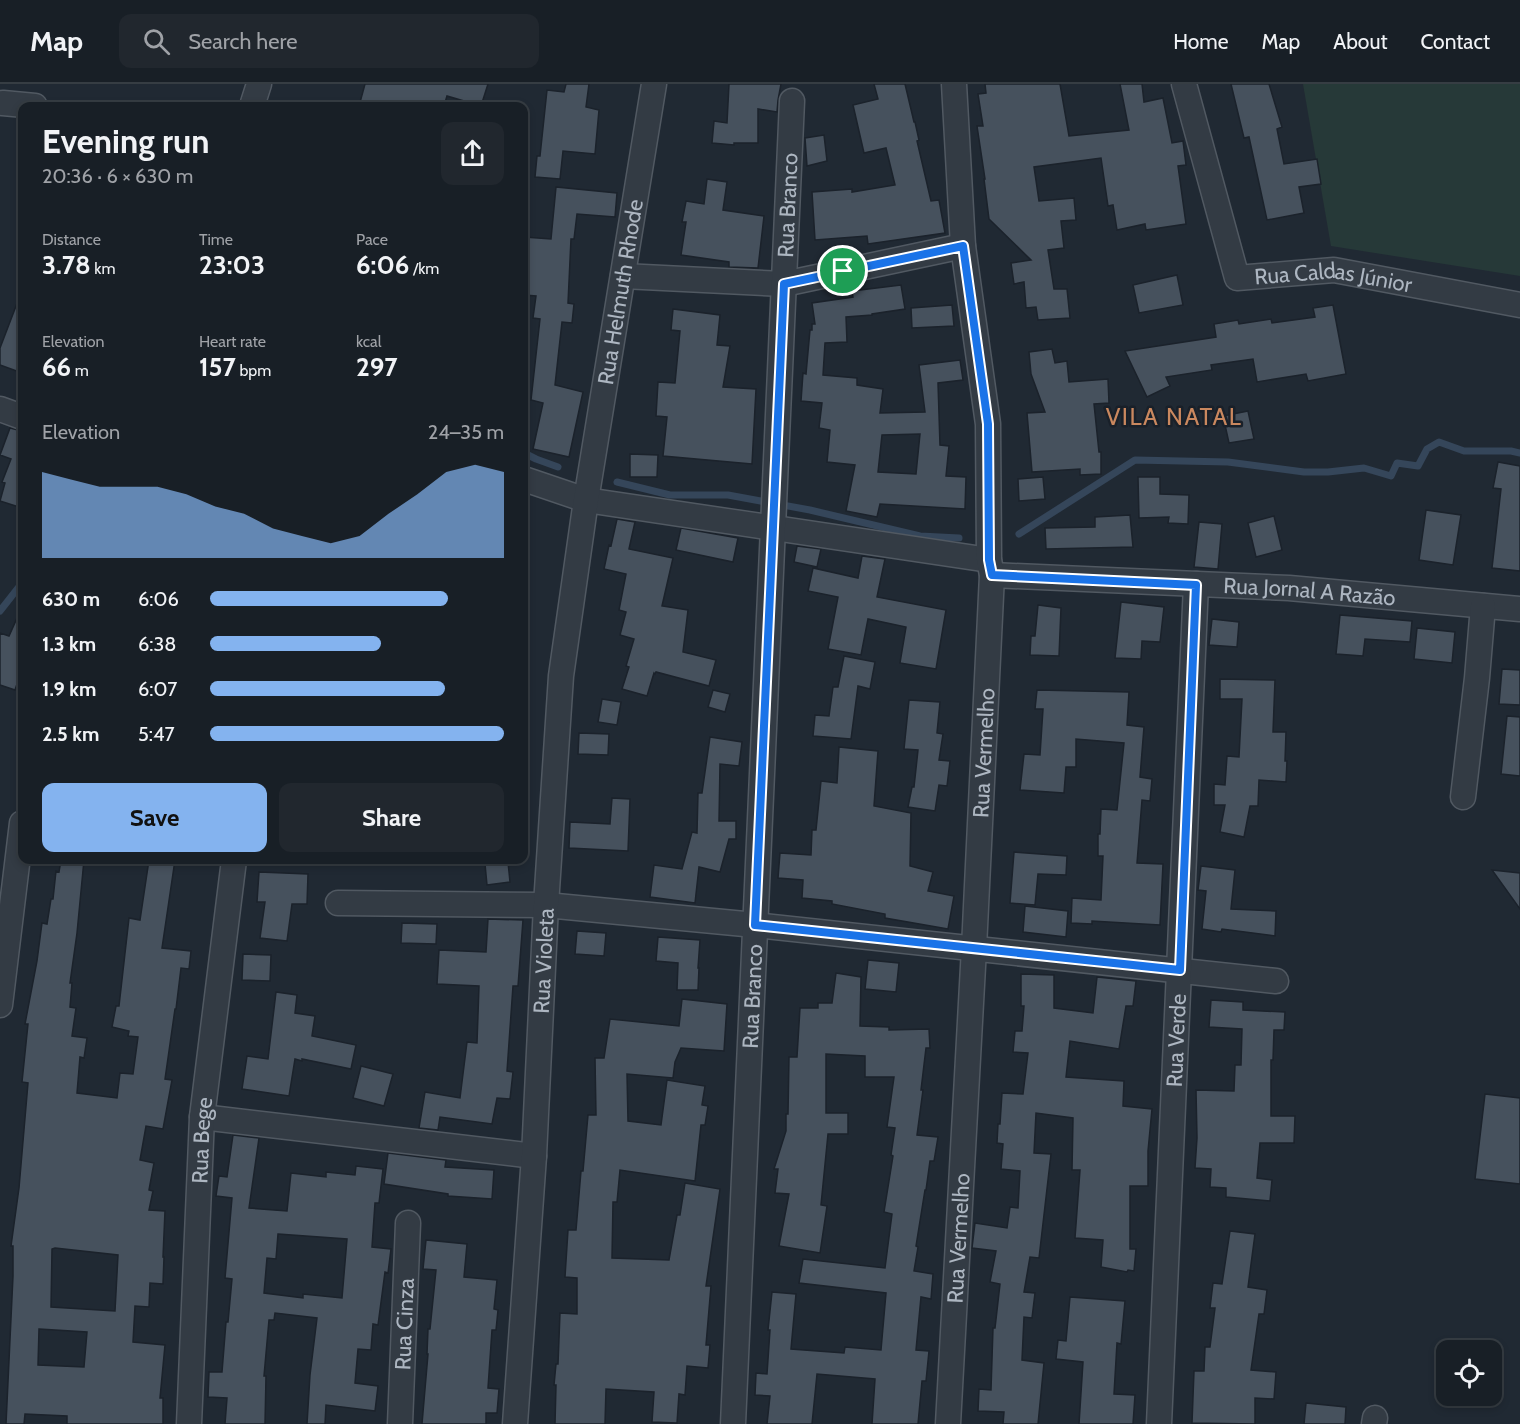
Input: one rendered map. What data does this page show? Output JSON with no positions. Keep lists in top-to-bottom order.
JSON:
{
  "streets": {
    "street": [
      "Rua Branco",
      "Rua Caldas Júnior",
      "Rua Helmuth Rhode",
      "Rua Jornal A Razão",
      "Rua Vermelho",
      "Rua Violeta",
      "Rua Verde",
      "Rua Bege",
      "Rua Cinza"
    ]
  },
  "crossings": [
    ["Rua Branco", "Rua Jornal A Razão"],
    ["Rua Helmuth Rhode", "Rua Jornal A Razão"],
    ["Rua Helmuth Rhode", "Rua Violeta"],
    ["Rua Jornal A Razão", "Rua Vermelho"],
    ["Rua Jornal A Razão", "Rua Violeta"],
    ["Rua Jornal A Razão", "Rua Verde"]
  ],
  "districts": ["VILA NATAL"],
  "page": {
    "header": "Map",
    "search": "Search here",
    "nav": [
      "Home",
      "Map",
      "About",
      "Contact"
    ],
    "heading": ["Evening run", "20:36 · 6 × 630 m"],
    "stats": [
      ["Distance", "3.78 km"],
      ["Time", "23:03"],
      ["Pace", "6:06 /km"],
      ["Elevation", "66 m"],
      ["Heart rate", "157 bpm"],
      ["kcal", "297"]
    ],
    "chart": ["Elevation", "24–35 m"],
    "list": [
      {
        "name": "630 m",
        "note": "6:06"
      },
      {
        "name": "1.3 km",
        "note": "6:38"
      },
      {
        "name": "1.9 km",
        "note": "6:07"
      },
      {
        "name": "2.5 km",
        "note": "5:47"
      }
    ],
    "buttons": ["Save", "Share"]
  }
}
